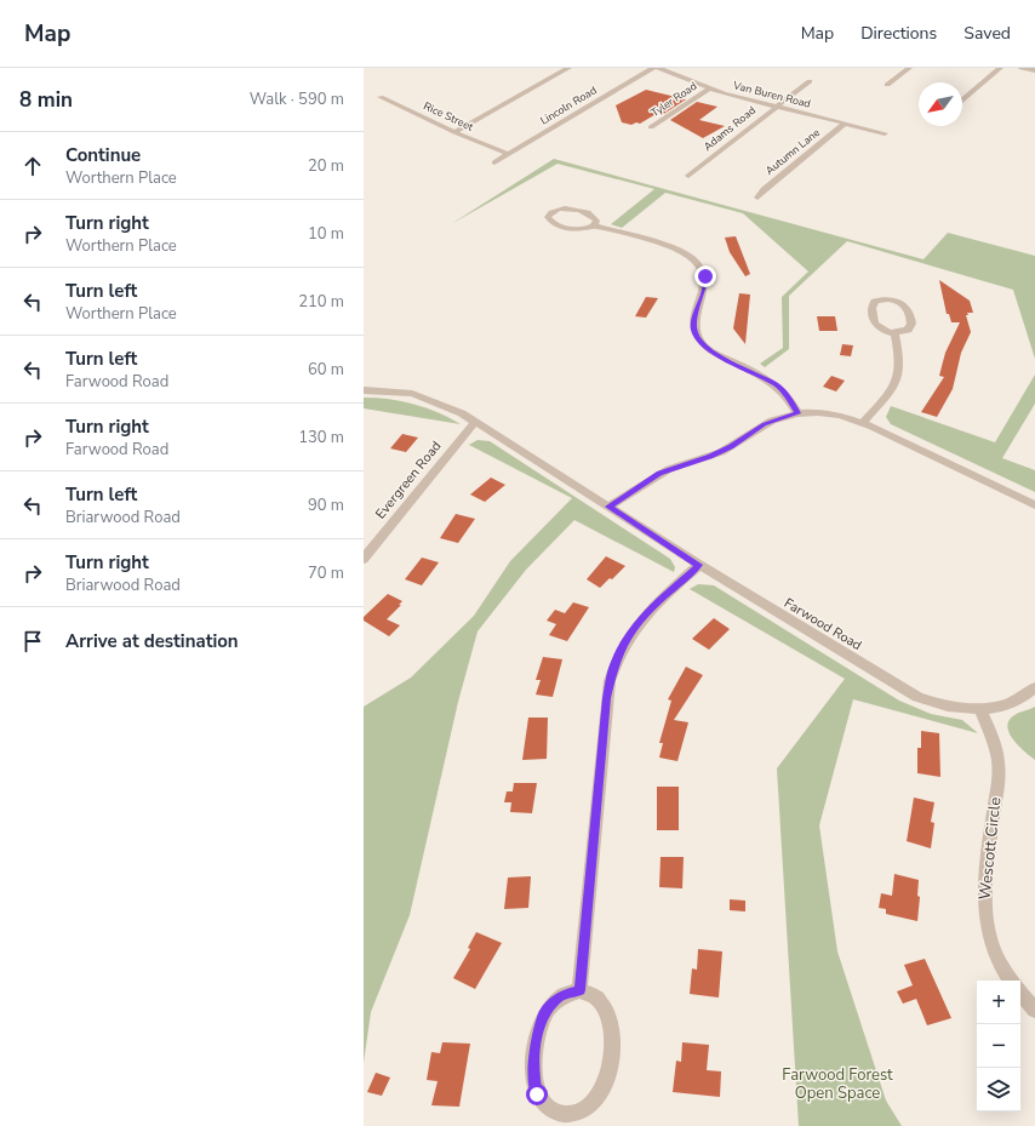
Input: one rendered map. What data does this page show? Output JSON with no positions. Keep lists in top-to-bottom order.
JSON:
{
  "streets": {
    "street": [
      "Van Buren Road",
      "Tyler Road",
      "Lincoln Road",
      "Rice Street",
      "Adams Road",
      "Autumn Lane",
      "Evergreen Road",
      "Farwood Road",
      "Wescott Circle"
    ]
  },
  "crossings": [
    ["Van Buren Road", "Tyler Road"],
    ["Van Buren Road", "Adams Road"],
    ["Van Buren Road", "Autumn Lane"],
    ["Lincoln Road", "Rice Street"],
    ["Evergreen Road", "Farwood Road"],
    ["Farwood Road", "Wescott Circle"]
  ],
  "parks": ["Farwood Forest Open Space"],
  "north": "bottom left",
  "page": {
    "header": "Map",
    "nav": ["Map", "Directions", "Saved"],
    "heading": ["8 min", "Walk · 590 m"],
    "list": [
      ["Continue", "Worthern Place", "20 m"],
      ["Turn right", "Worthern Place", "10 m"],
      ["Turn left", "Worthern Place", "210 m"],
      ["Turn left", "Farwood Road", "60 m"],
      ["Turn right", "Farwood Road", "130 m"],
      ["Turn left", "Briarwood Road", "90 m"],
      ["Turn right", "Briarwood Road", "70 m"],
      "Arrive at destination"
    ],
    "map_buttons": ["+", "−"]
  }
}
